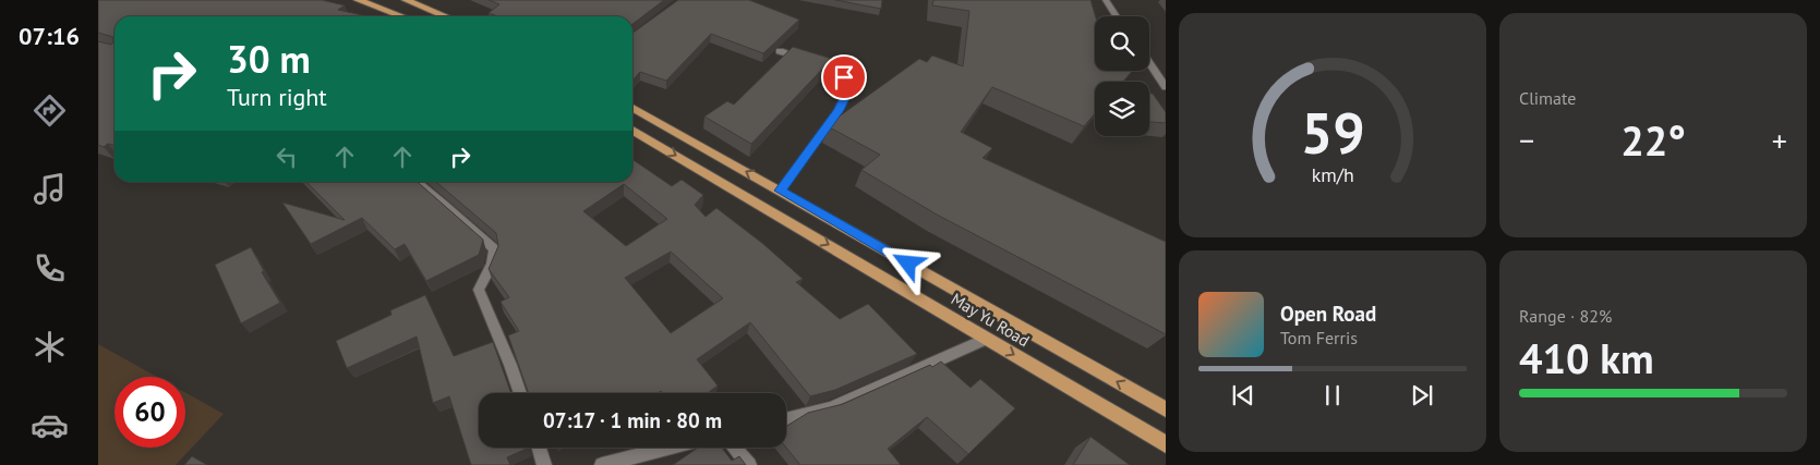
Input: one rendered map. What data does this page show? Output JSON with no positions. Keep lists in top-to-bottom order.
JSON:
{
  "streets": {
    "main road": ["May Yu Road"]
  },
  "page": {
    "tabs": "07:16",
    "tile": [
      "Climate",
      ["Range · 82%", "410 km"]
    ],
    "turn": ["30 m", "Turn right"],
    "heat": ["−", "22°", "+"],
    "song": ["Open Road", "Tom Ferris"],
    "limit": "60",
    "trip": "07:17 · 1 min · 80 m",
    "gauge": ["59", "km/h"]
  }
}
